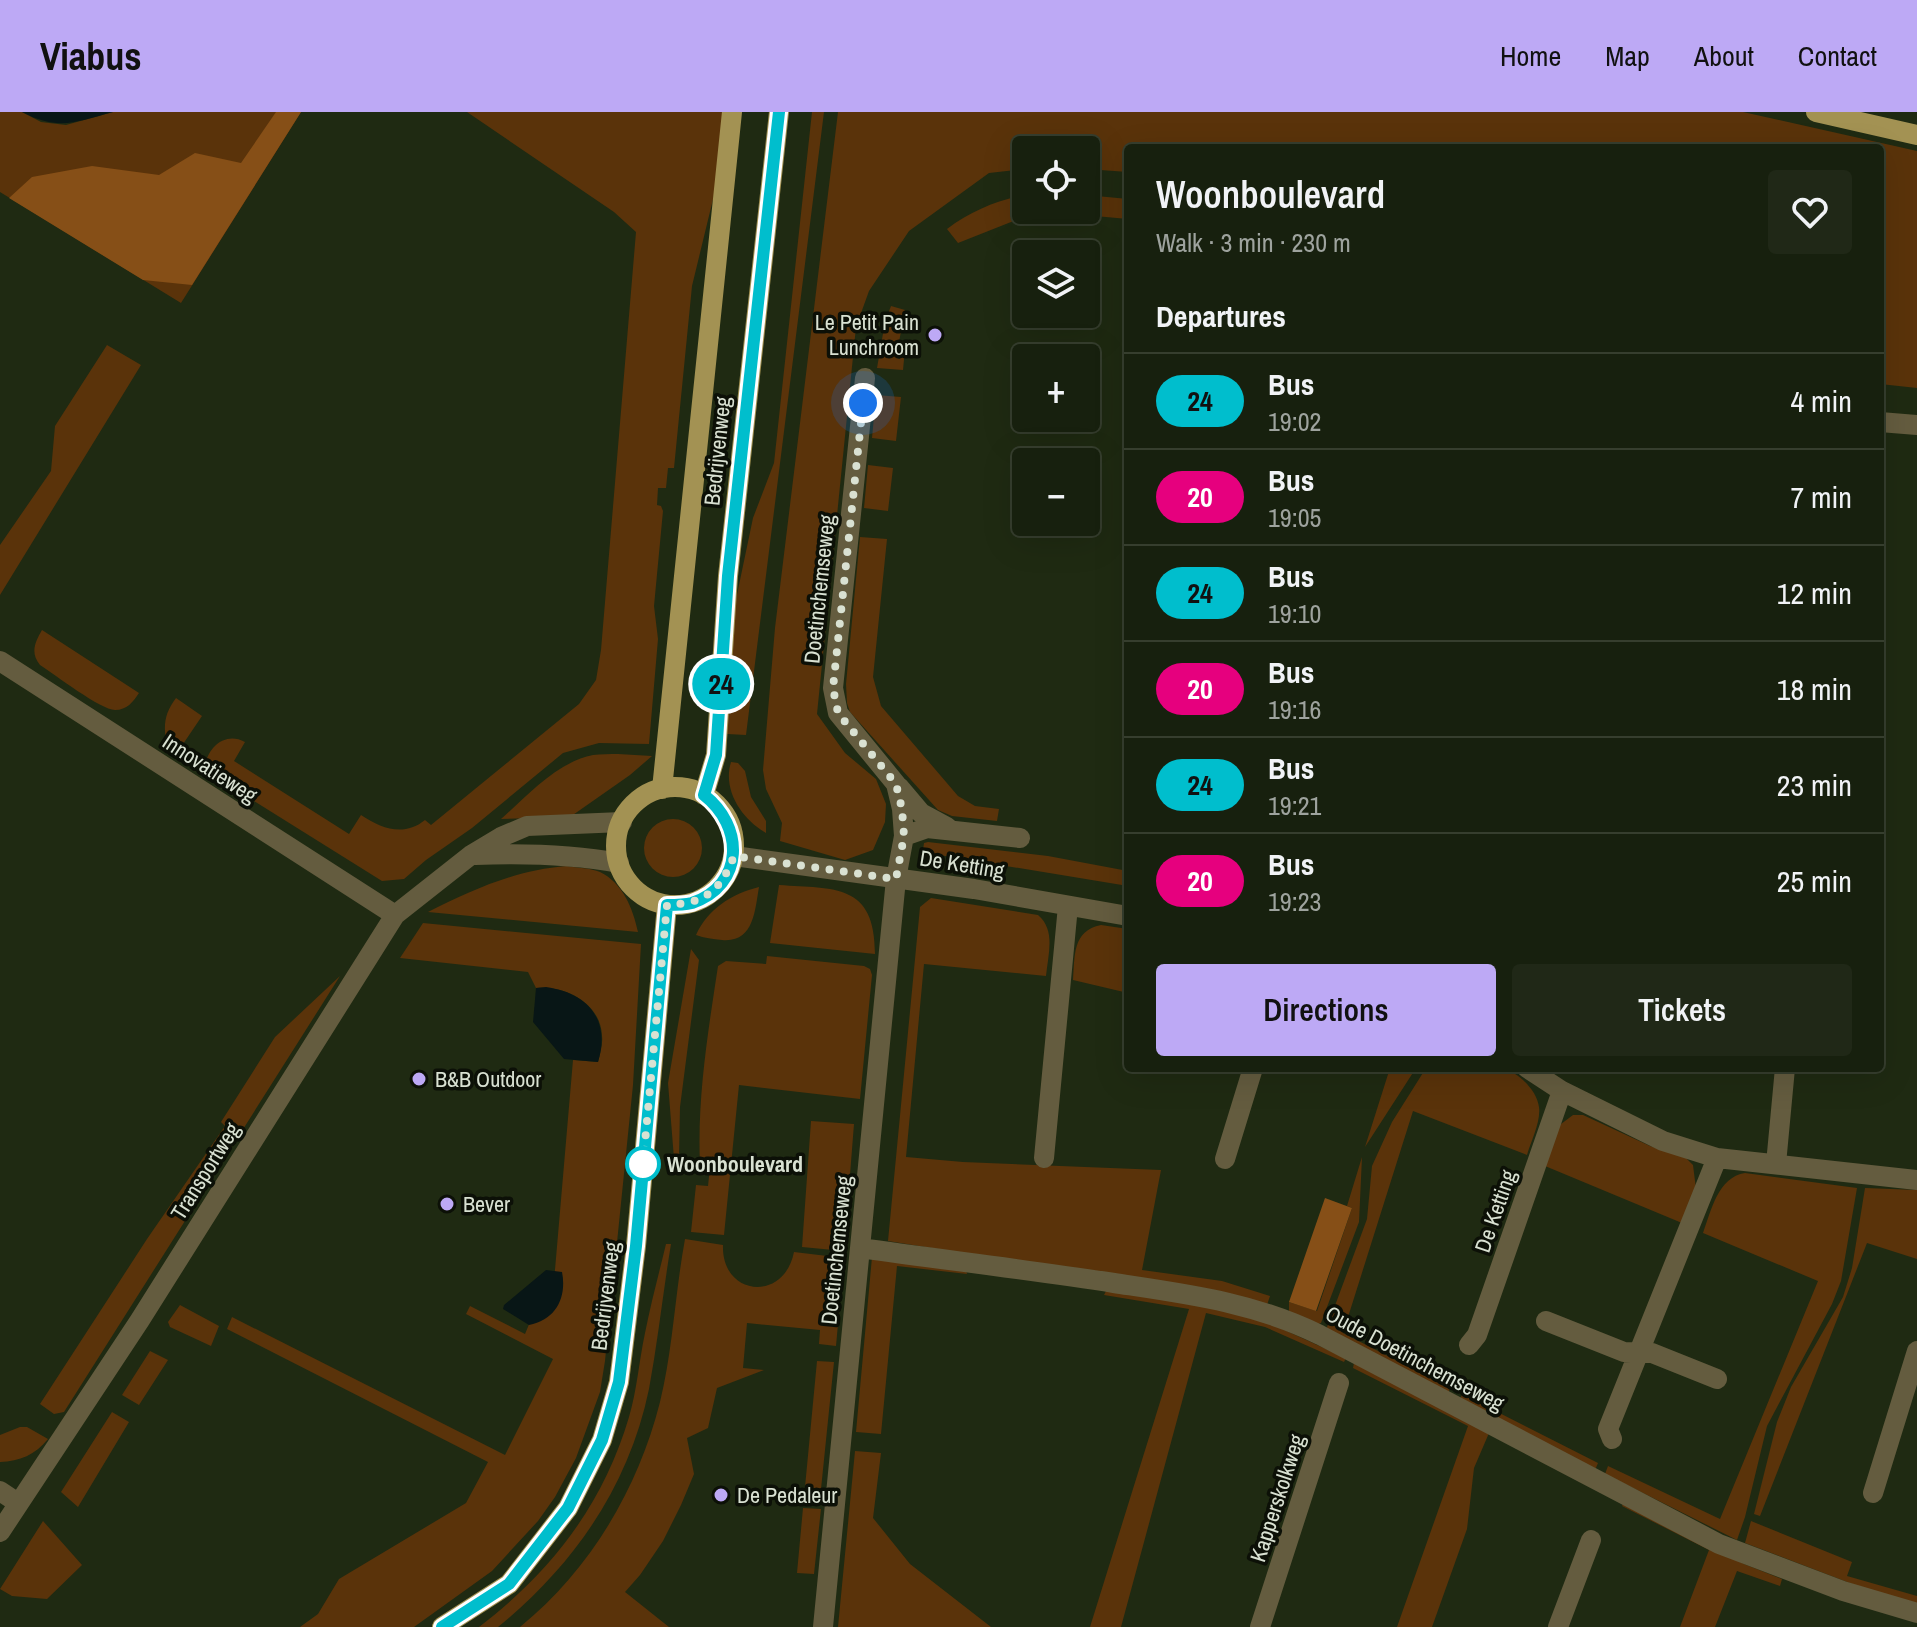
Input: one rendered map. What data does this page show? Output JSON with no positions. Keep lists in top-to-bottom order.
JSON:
{
  "streets": {
    "main road": ["Bedrijvenweg"],
    "street": [
      "Doetinchemseweg",
      "Innovatieweg",
      "De Ketting",
      "Transportweg",
      "Oude Doetinchemseweg",
      "Kapperskolkweg"
    ]
  },
  "crossings": [
    ["Bedrijvenweg", "Transportweg"],
    ["Doetinchemseweg", "De Ketting"],
    ["Doetinchemseweg", "Oude Doetinchemseweg"],
    ["Innovatieweg", "Transportweg"]
  ],
  "places": [
    "Le Petit Pain Lunchroom",
    "B&B Outdoor",
    "Woonboulevard",
    "Bever",
    "De Pedaleur"
  ],
  "lines": ["bus line 24"],
  "page": {
    "header": "Viabus",
    "nav": [
      "Home",
      "Map",
      "About",
      "Contact"
    ],
    "on_map": "24",
    "map_buttons": ["+", "−"],
    "heading": [
      ["Woonboulevard", "Walk · 3 min · 230 m"],
      "Departures"
    ],
    "list": [
      {
        "mark": "24",
        "name": "Bus",
        "note": "19:02",
        "value": "4 min"
      },
      {
        "mark": "20",
        "name": "Bus",
        "note": "19:05",
        "value": "7 min"
      },
      {
        "mark": "24",
        "name": "Bus",
        "note": "19:10",
        "value": "12 min"
      },
      {
        "mark": "20",
        "name": "Bus",
        "note": "19:16",
        "value": "18 min"
      },
      {
        "mark": "24",
        "name": "Bus",
        "note": "19:21",
        "value": "23 min"
      },
      {
        "mark": "20",
        "name": "Bus",
        "note": "19:23",
        "value": "25 min"
      }
    ],
    "buttons": ["Directions", "Tickets"]
  }
}
